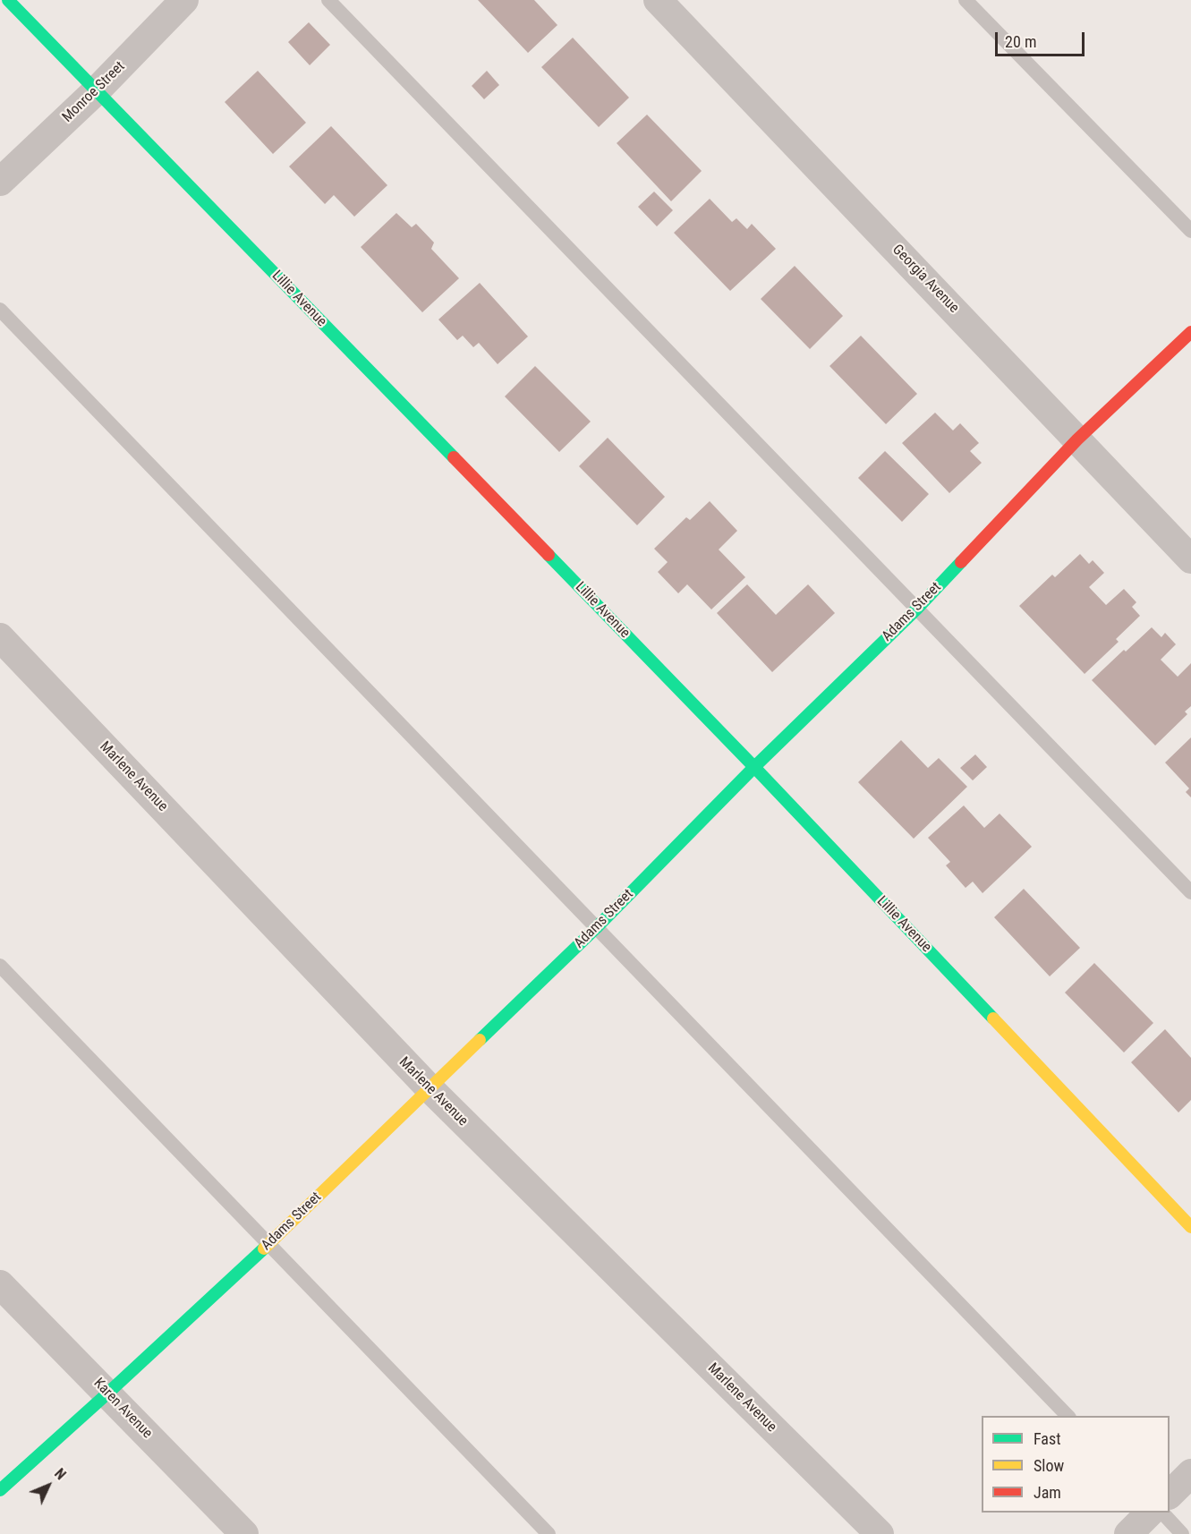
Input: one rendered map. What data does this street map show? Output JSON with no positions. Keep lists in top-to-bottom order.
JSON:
{
  "streets": {
    "street": [
      "Monroe Street",
      "Georgia Avenue",
      "Lillie Avenue",
      "Adams Street",
      "Marlene Avenue",
      "Karen Avenue"
    ]
  },
  "crossings": [
    ["Monroe Street", "Lillie Avenue"],
    ["Georgia Avenue", "Adams Street"],
    ["Lillie Avenue", "Adams Street"],
    ["Adams Street", "Marlene Avenue"],
    ["Adams Street", "Karen Avenue"]
  ],
  "legend": ["Fast", "Slow", "Jam"],
  "scale_bar": "20 m",
  "north": "top right"
}
